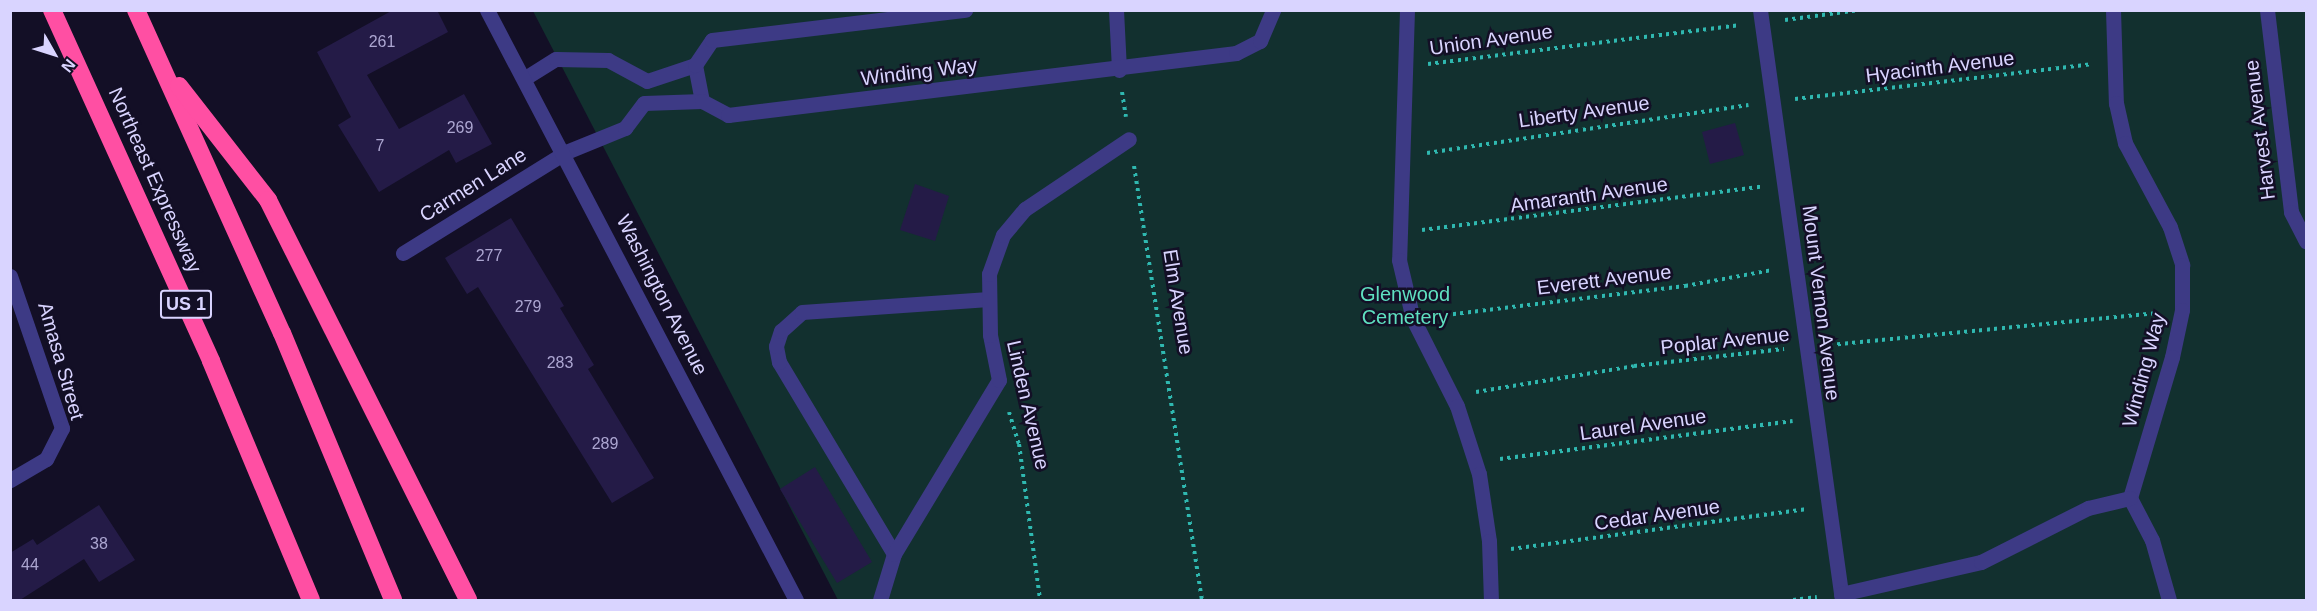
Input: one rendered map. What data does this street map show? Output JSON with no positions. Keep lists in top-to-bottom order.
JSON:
{
  "streets": {
    "highway": ["Northeast Expressway", "US 1"],
    "street": [
      "Winding Way",
      "Harvest Avenue",
      "Carmen Lane",
      "Washington Avenue",
      "Mount Vernon Avenue",
      "Amasa Street",
      "Linden Avenue"
    ],
    "path": [
      "Union Avenue",
      "Hyacinth Avenue",
      "Liberty Avenue",
      "Amaranth Avenue",
      "Everett Avenue",
      "Elm Avenue",
      "Poplar Avenue",
      "Laurel Avenue",
      "Cedar Avenue"
    ]
  },
  "crossings": [
    ["Union Avenue", "Mount Vernon Avenue"],
    ["Hyacinth Avenue", "Winding Way"],
    ["Hyacinth Avenue", "Liberty Avenue"],
    ["Hyacinth Avenue", "Mount Vernon Avenue"],
    ["Winding Way", "Elm Avenue"],
    ["Winding Way", "Poplar Avenue"],
    ["Liberty Avenue", "Mount Vernon Avenue"],
    ["Carmen Lane", "Washington Avenue"],
    ["Amaranth Avenue", "Mount Vernon Avenue"],
    ["Everett Avenue", "Mount Vernon Avenue"],
    ["Elm Avenue", "Linden Avenue"],
    ["Mount Vernon Avenue", "Poplar Avenue"],
    ["Mount Vernon Avenue", "Laurel Avenue"],
    ["Mount Vernon Avenue", "Cedar Avenue"]
  ],
  "parks": ["Glenwood Cemetery"],
  "house_numbers": [
    "261",
    "269",
    "7",
    "277",
    "279",
    "283",
    "289",
    "38",
    "44"
  ],
  "north": "bottom right"
}
